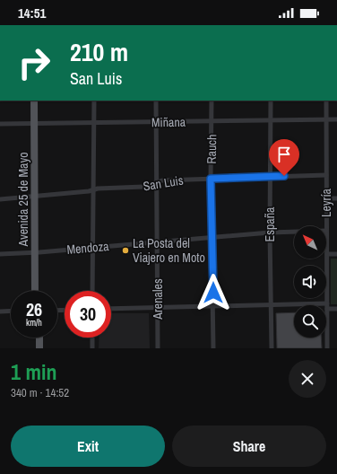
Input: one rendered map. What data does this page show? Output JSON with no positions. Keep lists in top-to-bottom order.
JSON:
{
  "streets": {
    "main road": ["Avenida 25 de Mayo"],
    "street": [
      "Miñana",
      "Rauch",
      "San Luis",
      "Leyría",
      "España",
      "Mendoza",
      "Arenales"
    ]
  },
  "crossings": [
    ["Miñana", "Rauch"],
    ["Miñana", "Avenida 25 de Mayo"],
    ["Miñana", "Leyría"],
    ["Miñana", "España"],
    ["Miñana", "Arenales"],
    ["Rauch", "San Luis"],
    ["Rauch", "Mendoza"],
    ["San Luis", "Avenida 25 de Mayo"],
    ["San Luis", "Leyría"],
    ["San Luis", "España"],
    ["San Luis", "Arenales"],
    ["Avenida 25 de Mayo", "Mendoza"],
    ["España", "Mendoza"],
    ["Mendoza", "Arenales"]
  ],
  "places": ["La Posta del Viajero en Moto"],
  "north": "top left",
  "page": {
    "status": "14:51",
    "turn": ["210 m", "San Luis"],
    "speed": "26 km/h",
    "limit": "30",
    "heading": ["1 min", "340 m · 14:52"],
    "buttons": ["Exit", "Share"]
  }
}
